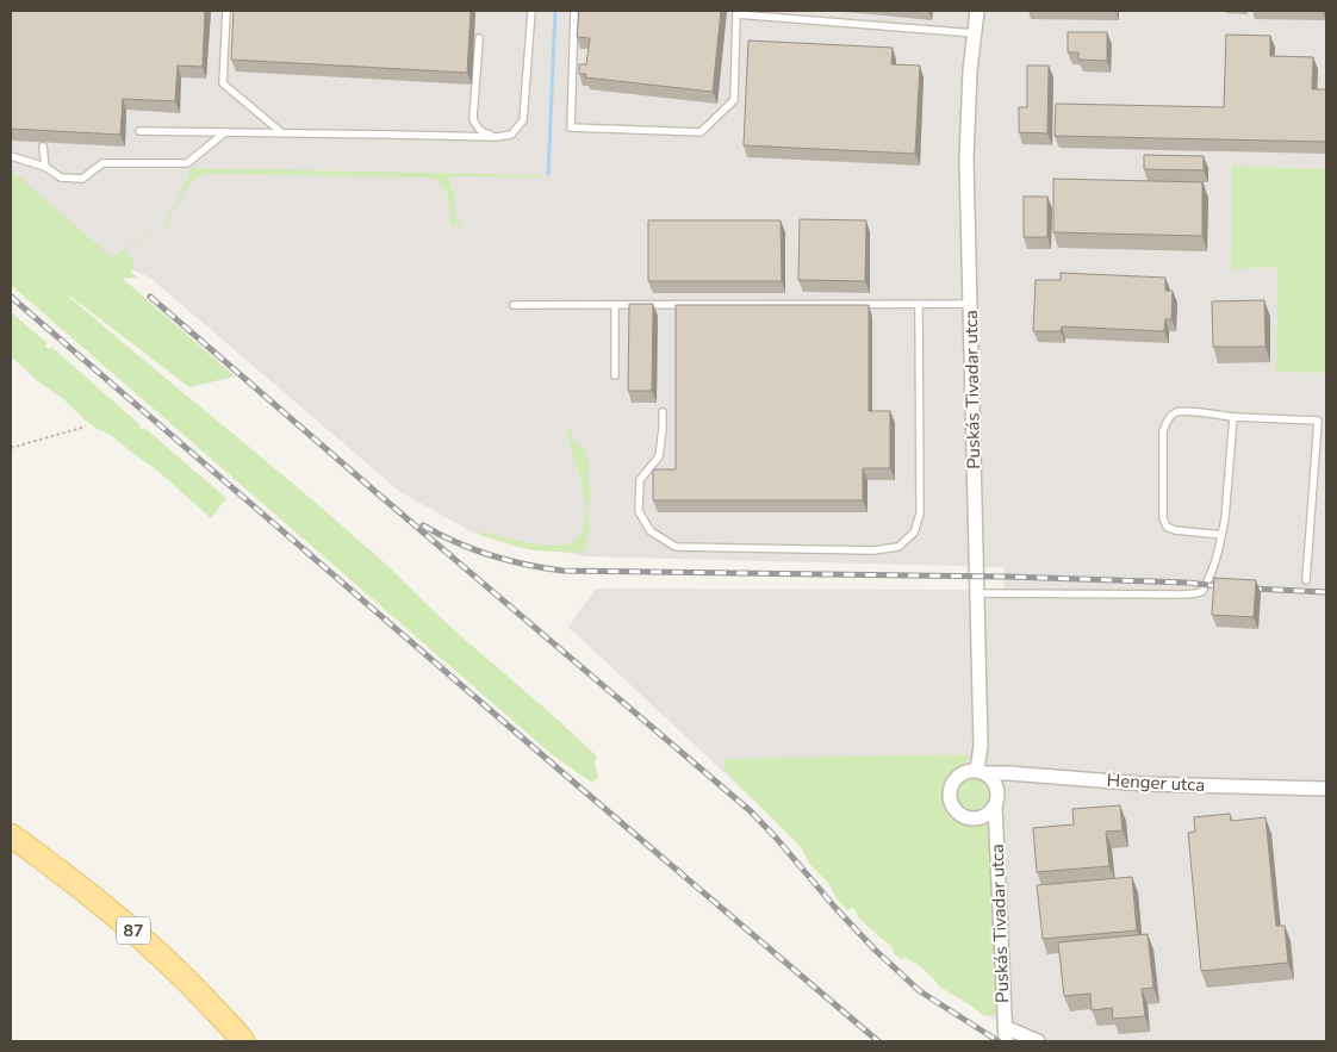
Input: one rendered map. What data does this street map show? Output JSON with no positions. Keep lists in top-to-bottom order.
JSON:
{
  "streets": {
    "main road": ["87"],
    "street": ["Puskás Tivadar utca", "Henger utca"]
  },
  "crossings": [
    ["Puskás Tivadar utca", "Henger utca"]
  ]
}
